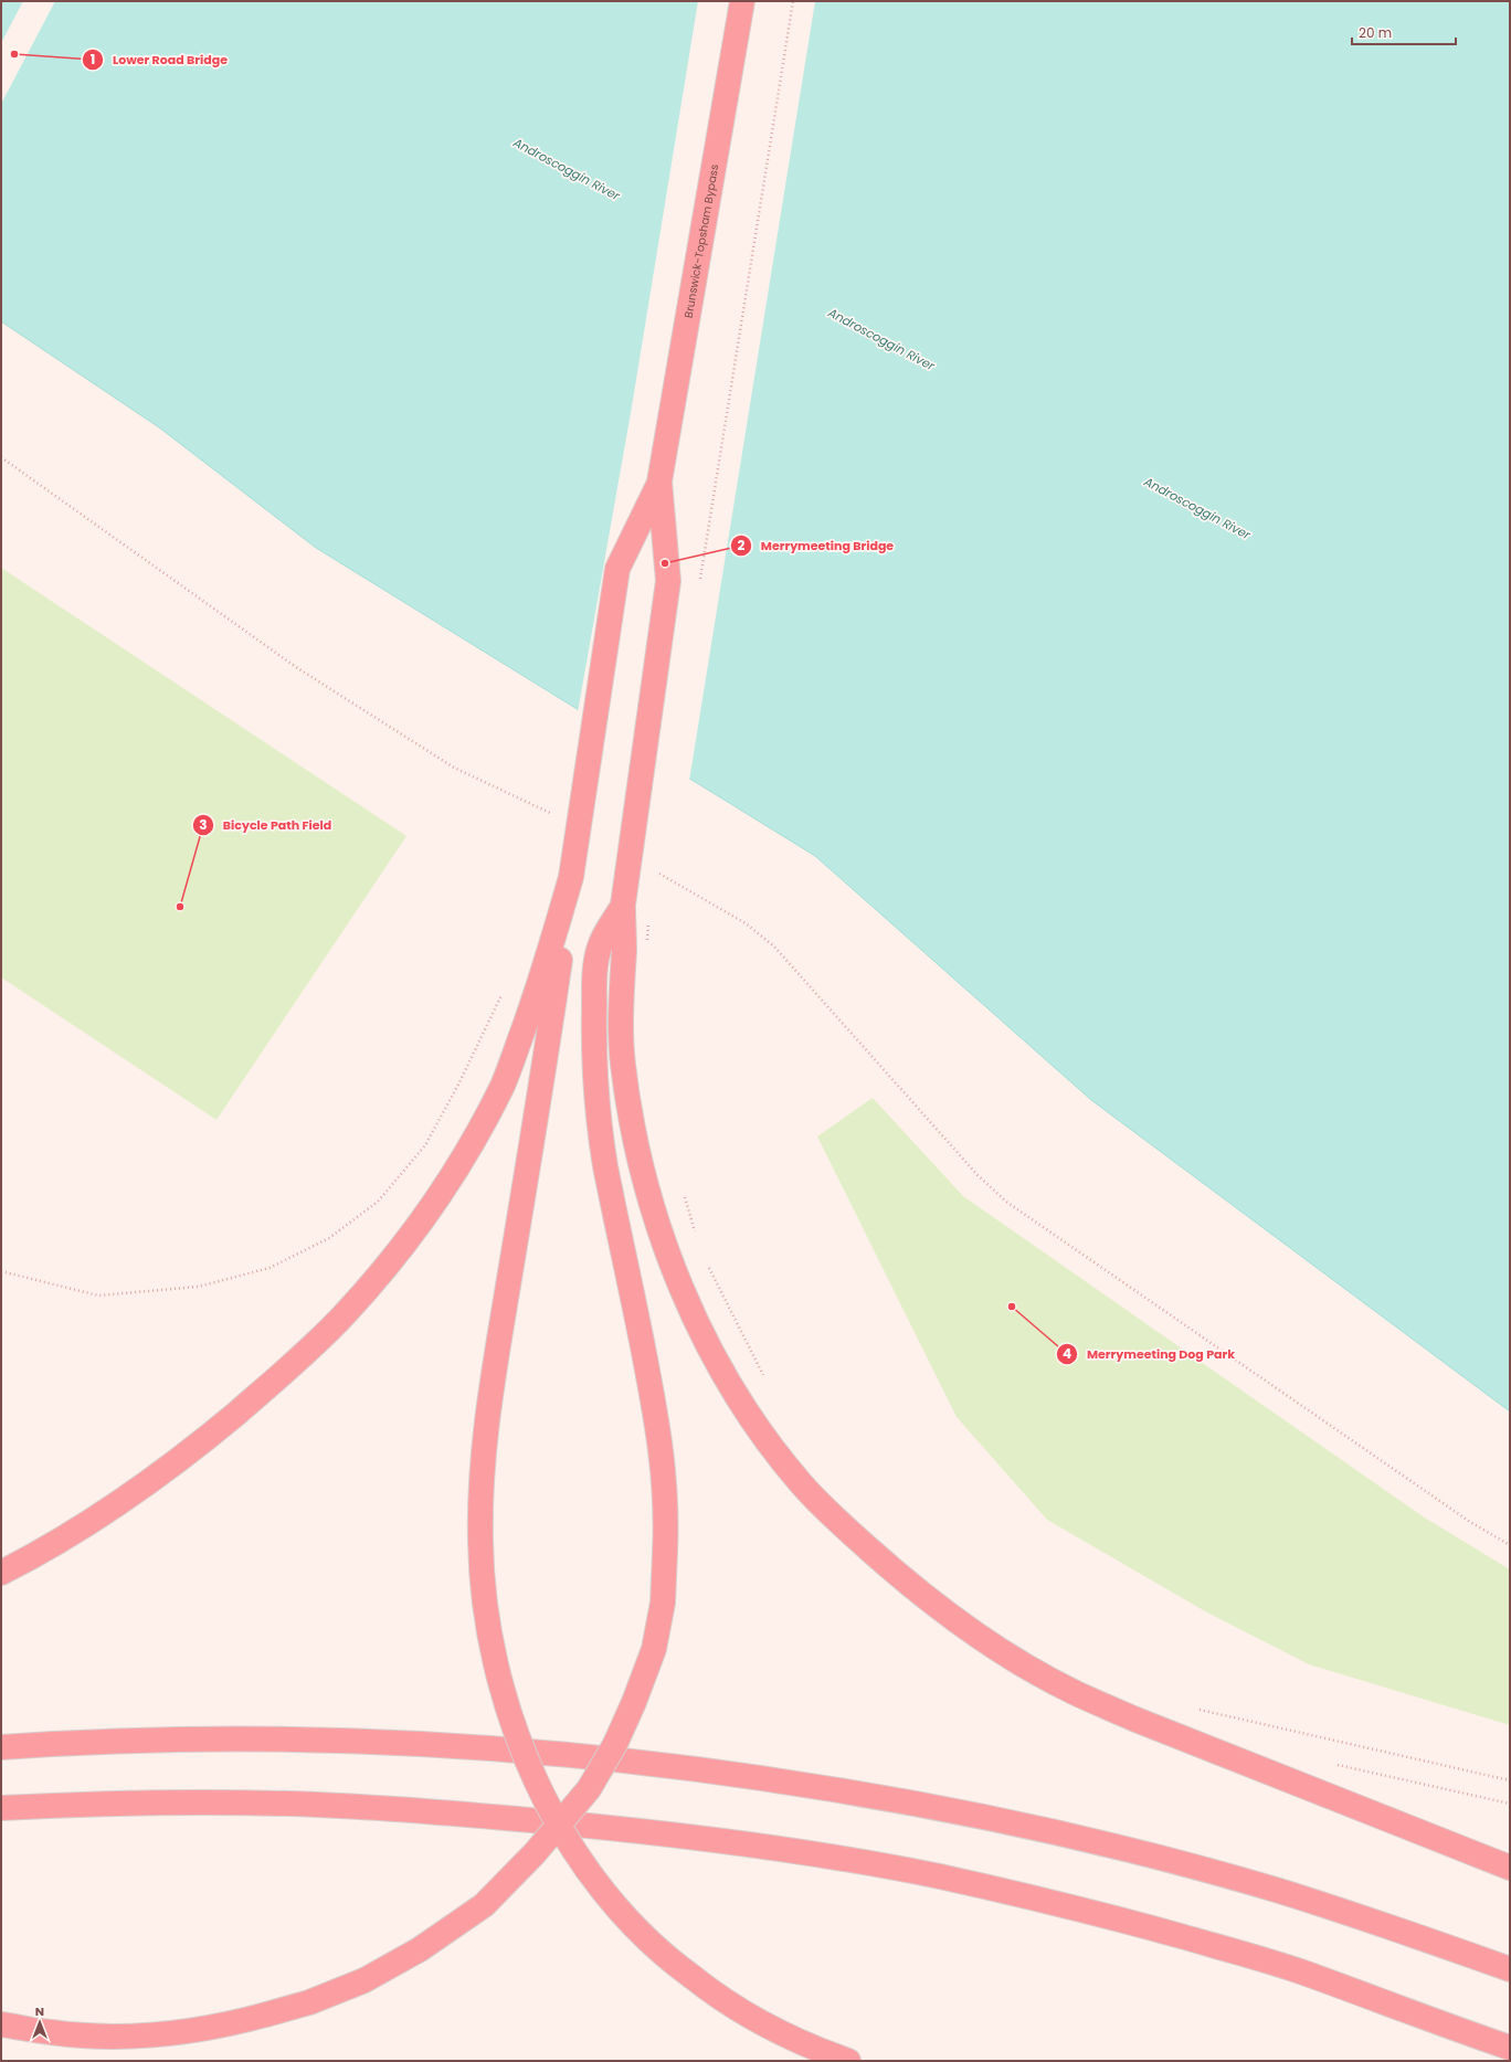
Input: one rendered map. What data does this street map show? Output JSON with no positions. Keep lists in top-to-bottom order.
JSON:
{
  "streets": {
    "highway": ["Brunswick-Topsham Bypass"]
  },
  "water": ["Androscoggin River"],
  "places": [
    "Lower Road Bridge",
    "Merrymeeting Bridge",
    "Bicycle Path Field",
    "Merrymeeting Dog Park"
  ],
  "scale_bar": "20 m",
  "north": "top"
}
